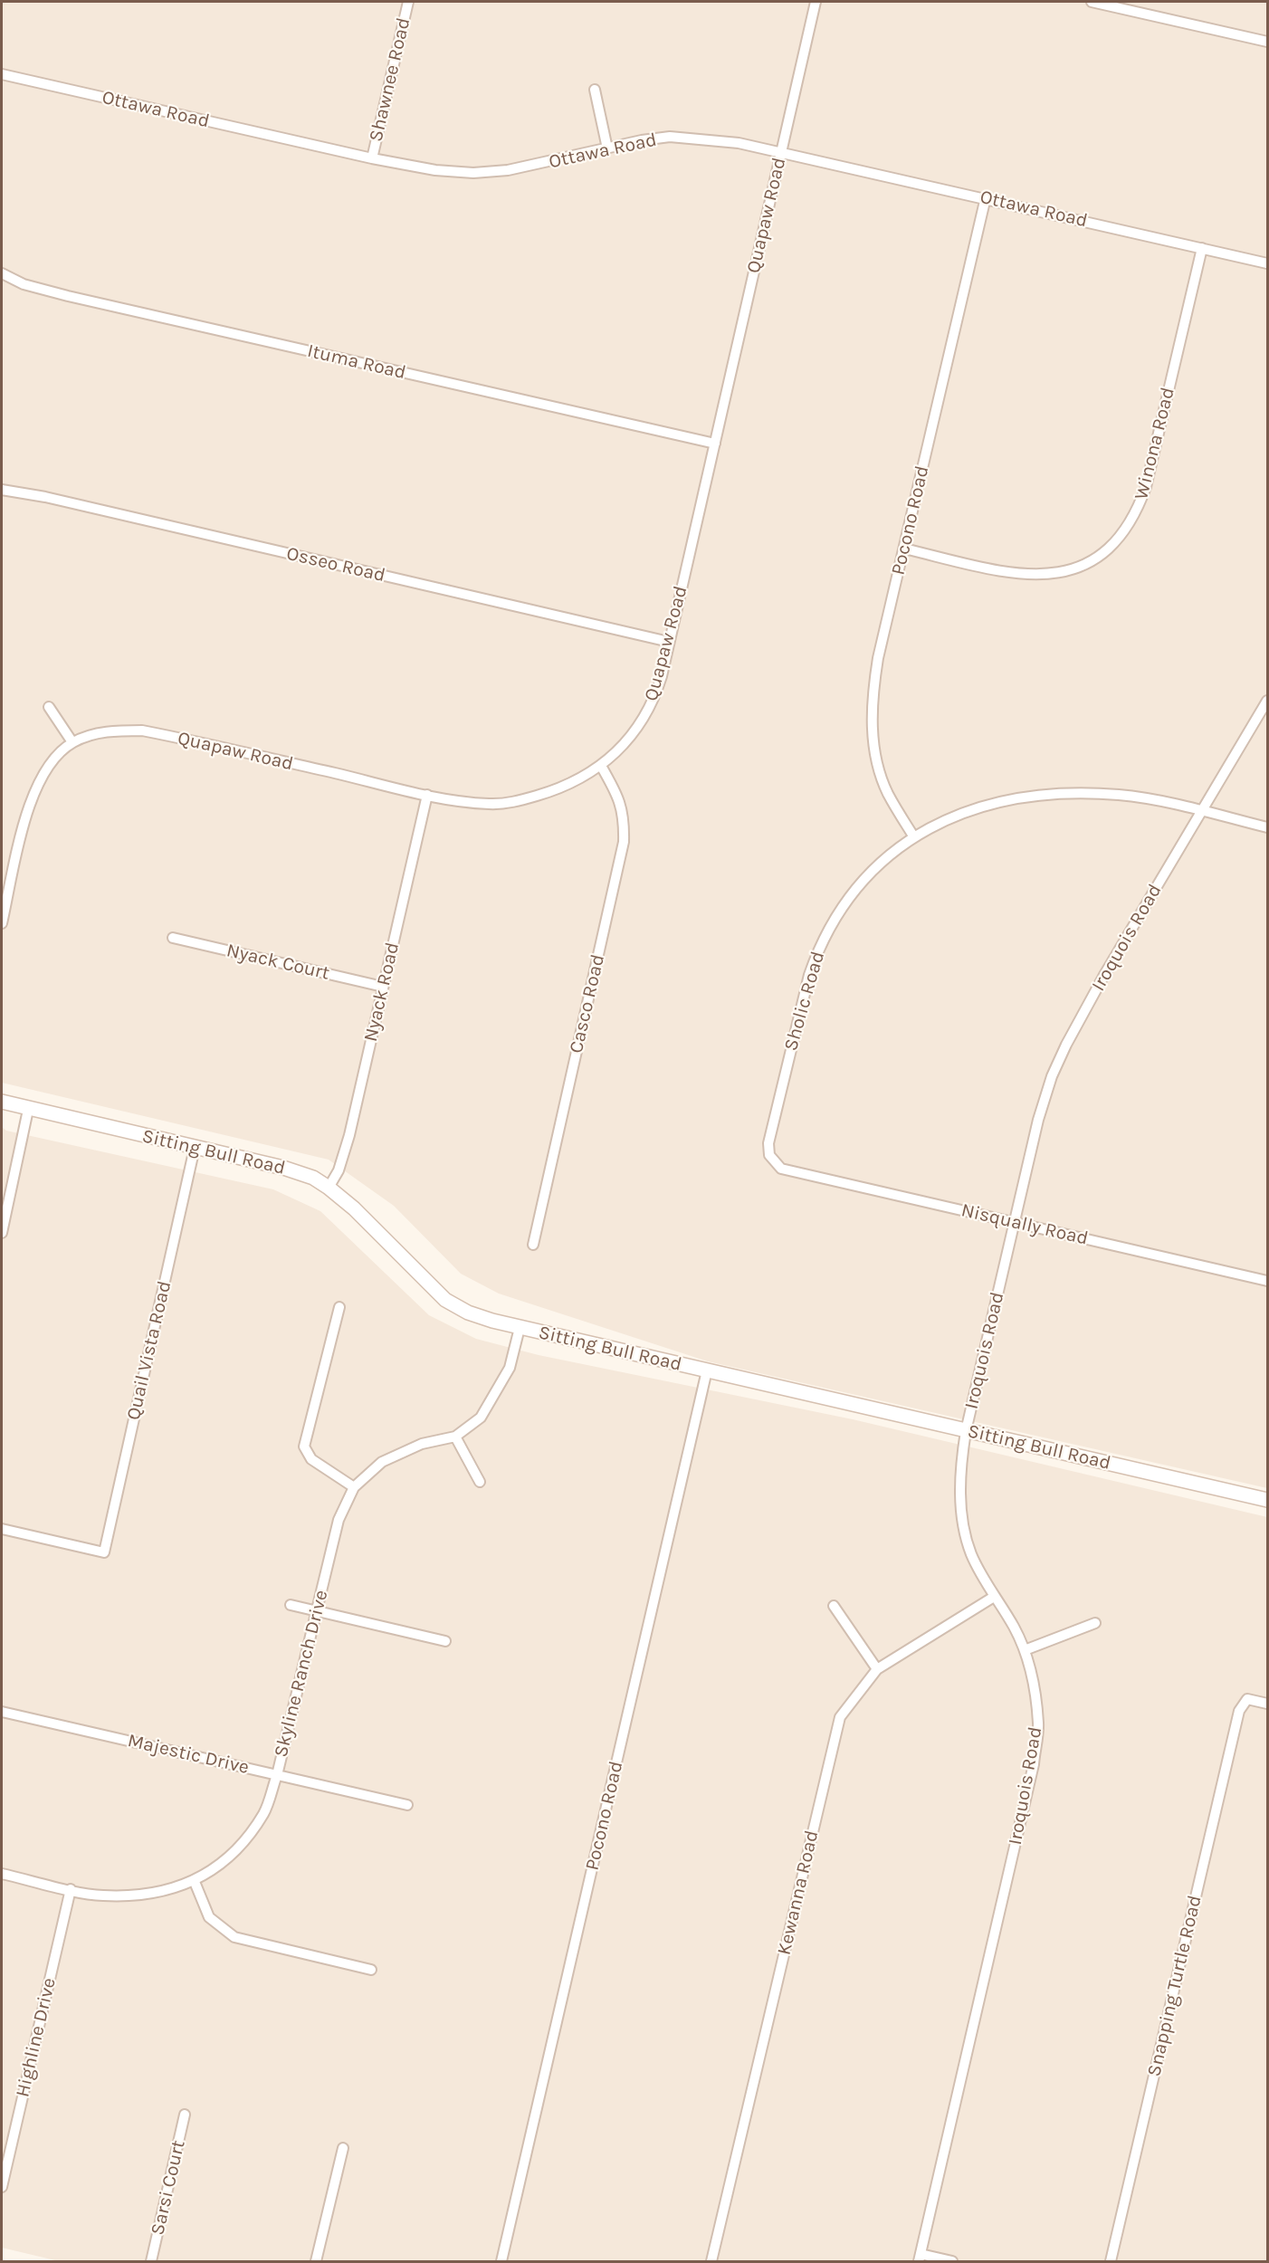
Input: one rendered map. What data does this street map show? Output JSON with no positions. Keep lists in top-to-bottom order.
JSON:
{
  "streets": {
    "street": [
      "Shawnee Road",
      "Ottawa Road",
      "Quapaw Road",
      "Ituma Road",
      "Winona Road",
      "Pocono Road",
      "Osseo Road",
      "Iroquois Road",
      "Nyack Court",
      "Nyack Road",
      "Sholic Road",
      "Casco Road",
      "Sitting Bull Road",
      "Nisqually Road",
      "Quail Vista Road",
      "Skyline Ranch Drive",
      "Majestic Drive",
      "Kewanna Road",
      "Snapping Turtle Road",
      "Highline Drive",
      "Sarsi Court"
    ]
  },
  "crossings": [
    ["Shawnee Road", "Ottawa Road"],
    ["Ottawa Road", "Quapaw Road"],
    ["Ottawa Road", "Winona Road"],
    ["Ottawa Road", "Pocono Road"],
    ["Quapaw Road", "Ituma Road"],
    ["Quapaw Road", "Osseo Road"],
    ["Quapaw Road", "Nyack Road"],
    ["Quapaw Road", "Casco Road"],
    ["Winona Road", "Pocono Road"],
    ["Pocono Road", "Sholic Road"],
    ["Pocono Road", "Sitting Bull Road"],
    ["Iroquois Road", "Sholic Road"],
    ["Iroquois Road", "Sitting Bull Road"],
    ["Iroquois Road", "Nisqually Road"],
    ["Iroquois Road", "Kewanna Road"],
    ["Nyack Court", "Nyack Road"],
    ["Nyack Road", "Sitting Bull Road"],
    ["Sholic Road", "Nisqually Road"],
    ["Sitting Bull Road", "Quail Vista Road"],
    ["Sitting Bull Road", "Skyline Ranch Drive"],
    ["Skyline Ranch Drive", "Majestic Drive"],
    ["Skyline Ranch Drive", "Highline Drive"]
  ]
}
